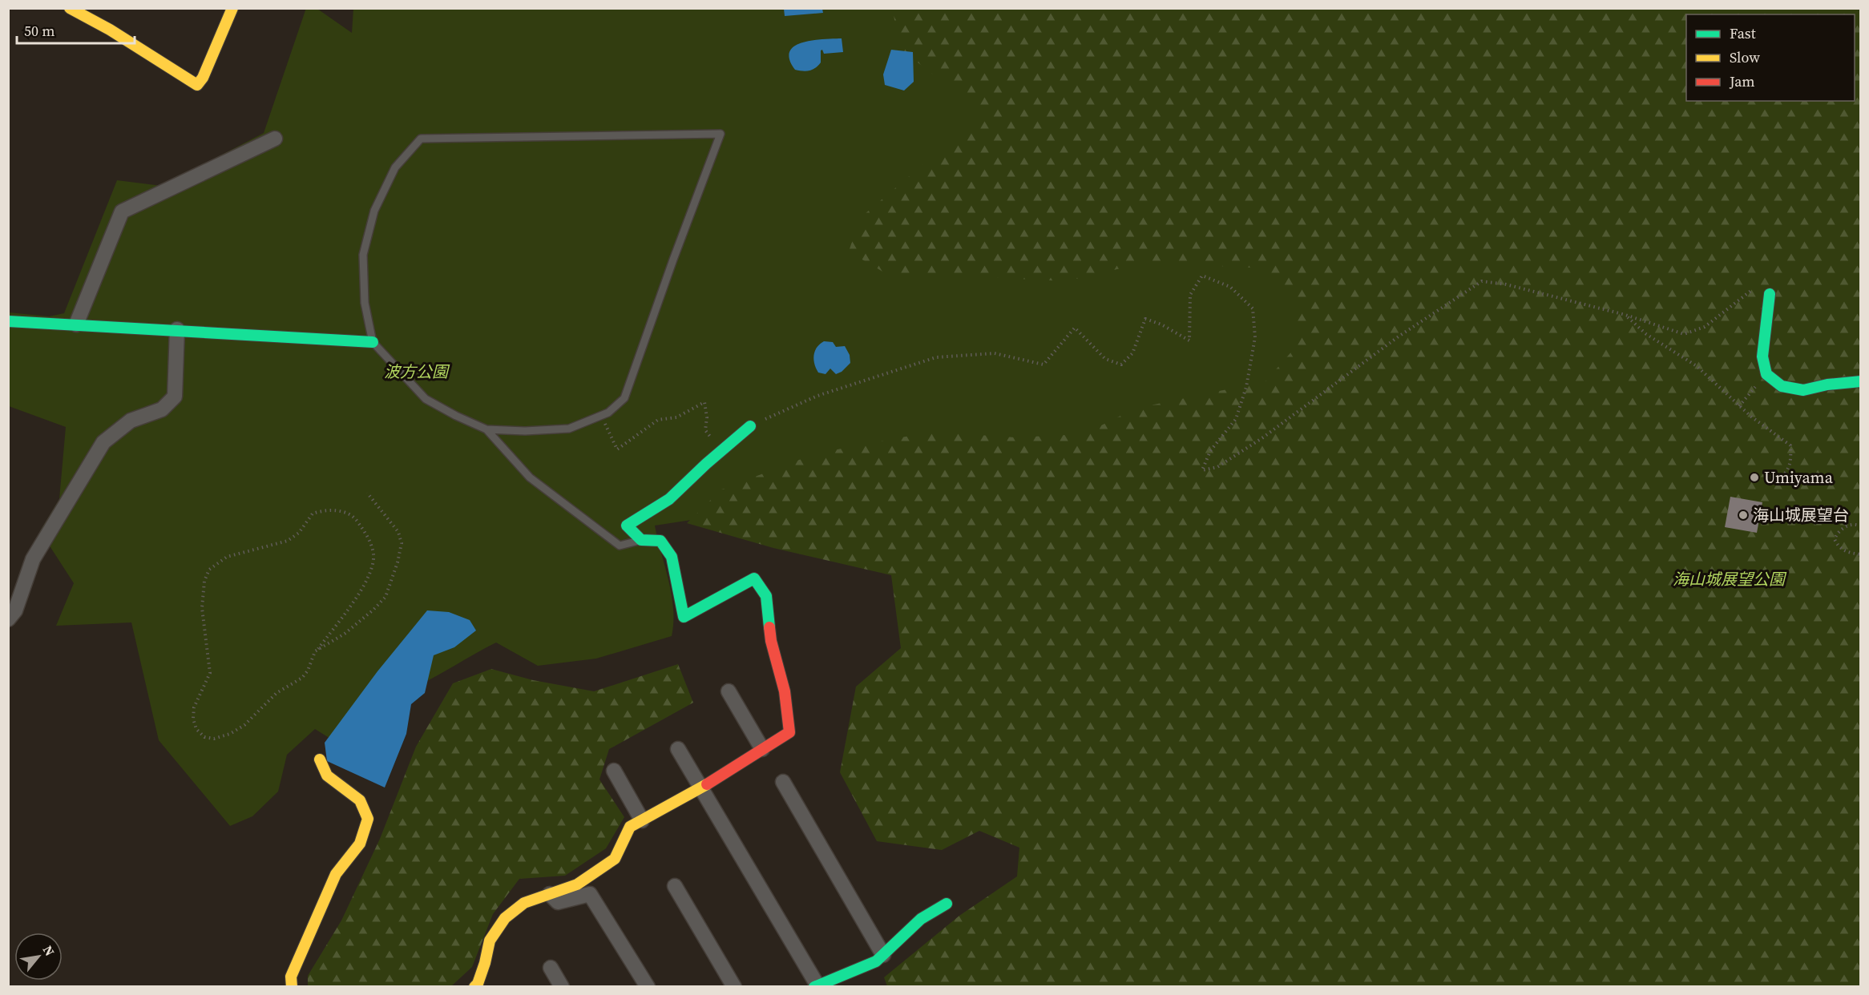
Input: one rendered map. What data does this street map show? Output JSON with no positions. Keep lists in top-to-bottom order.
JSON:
{
  "parks": ["波方公園", "海山城展望公園"],
  "places": ["Umiyama", "海山城展望台"],
  "legend": ["Fast", "Slow", "Jam"],
  "scale_bar": "50 m",
  "north": "top right"
}
